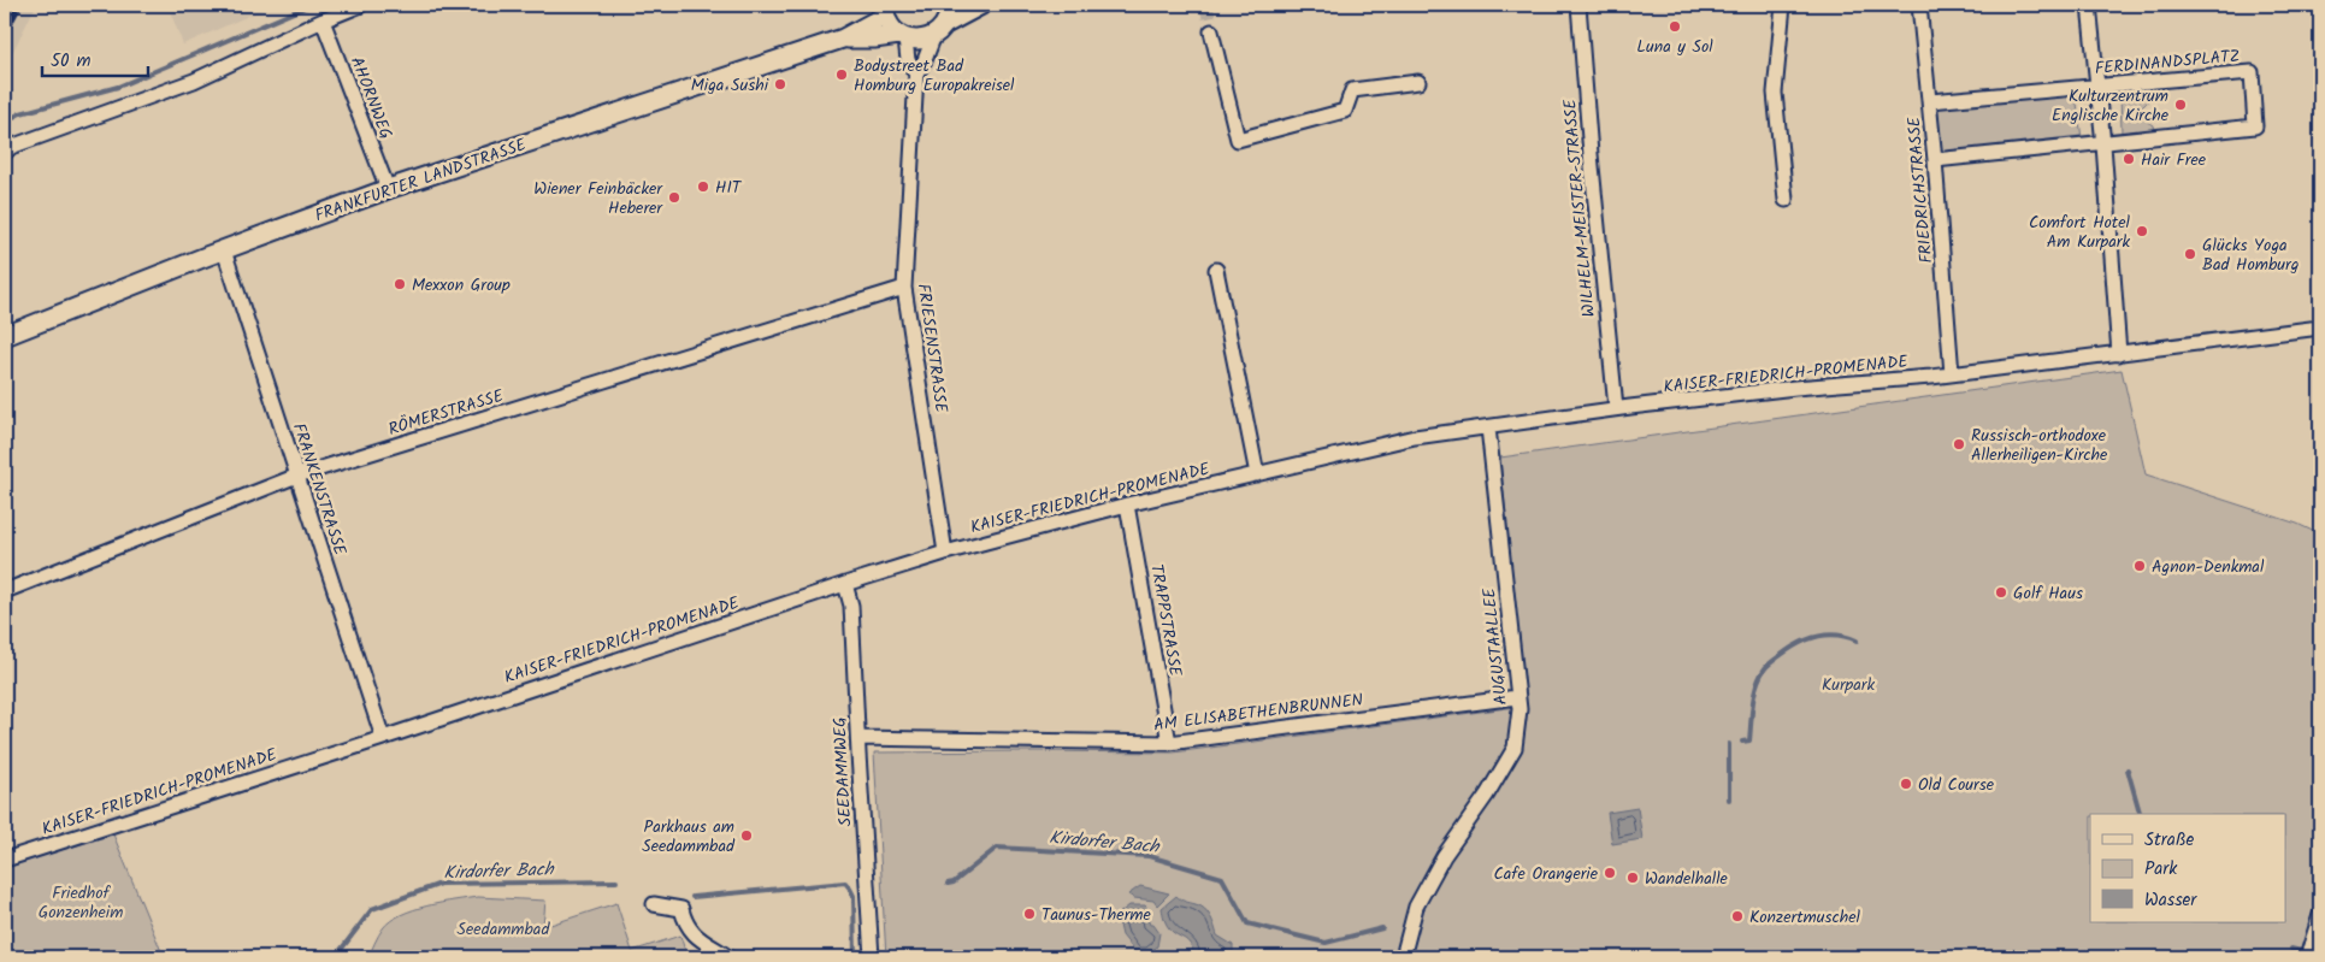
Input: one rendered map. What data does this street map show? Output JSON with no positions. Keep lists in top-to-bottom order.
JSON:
{
  "streets": {
    "street": [
      "FERDINANDSPLATZ",
      "AHORNWEG",
      "FRANKFURTER LANDSTRASSE",
      "FRIEDRICHSTRASSE",
      "WILHELM-MEISTER-STRASSE",
      "FRIESENSTRASSE",
      "KAISER-FRIEDRICH-PROMENADE",
      "RÖMERSTRASSE",
      "FRANKENSTRASSE",
      "TRAPPSTRASSE",
      "AUGUSTAALLEE",
      "AM ELISABETHENBRUNNEN",
      "SEEDAMMWEG"
    ]
  },
  "crossings": [
    ["FERDINANDSPLATZ", "FRIEDRICHSTRASSE"],
    ["AHORNWEG", "FRANKFURTER LANDSTRASSE"],
    ["FRANKFURTER LANDSTRASSE", "FRIESENSTRASSE"],
    ["FRANKFURTER LANDSTRASSE", "FRANKENSTRASSE"],
    ["FRIEDRICHSTRASSE", "KAISER-FRIEDRICH-PROMENADE"],
    ["WILHELM-MEISTER-STRASSE", "KAISER-FRIEDRICH-PROMENADE"],
    ["FRIESENSTRASSE", "KAISER-FRIEDRICH-PROMENADE"],
    ["FRIESENSTRASSE", "RÖMERSTRASSE"],
    ["KAISER-FRIEDRICH-PROMENADE", "FRANKENSTRASSE"],
    ["KAISER-FRIEDRICH-PROMENADE", "TRAPPSTRASSE"],
    ["KAISER-FRIEDRICH-PROMENADE", "AUGUSTAALLEE"],
    ["KAISER-FRIEDRICH-PROMENADE", "SEEDAMMWEG"],
    ["RÖMERSTRASSE", "FRANKENSTRASSE"],
    ["TRAPPSTRASSE", "AM ELISABETHENBRUNNEN"],
    ["AUGUSTAALLEE", "AM ELISABETHENBRUNNEN"],
    ["AM ELISABETHENBRUNNEN", "SEEDAMMWEG"]
  ],
  "water": ["Kirdorfer Bach"],
  "parks": ["Kurpark", "Friedhof Gonzenheim", "Seedammbad"],
  "places": [
    "Luna y Sol",
    "Bodystreet Bad Homburg Europakreisel",
    "Miga Sushi",
    "Kulturzentrum Englische Kirche",
    "Hair Free",
    "HIT",
    "Wiener Feinbäcker Heberer",
    "Comfort Hotel Am Kurpark",
    "Glücks Yoga Bad Homburg",
    "Mexxon Group",
    "Russisch-orthodoxe Allerheiligen-Kirche",
    "Agnon-Denkmal",
    "Golf Haus",
    "Old Course",
    "Parkhaus am Seedammbad",
    "Cafe Orangerie",
    "Wandelhalle",
    "Taunus-Therme",
    "Konzertmuschel"
  ],
  "legend": ["Straße", "Park", "Wasser"],
  "scale_bar": "50 m"
}
